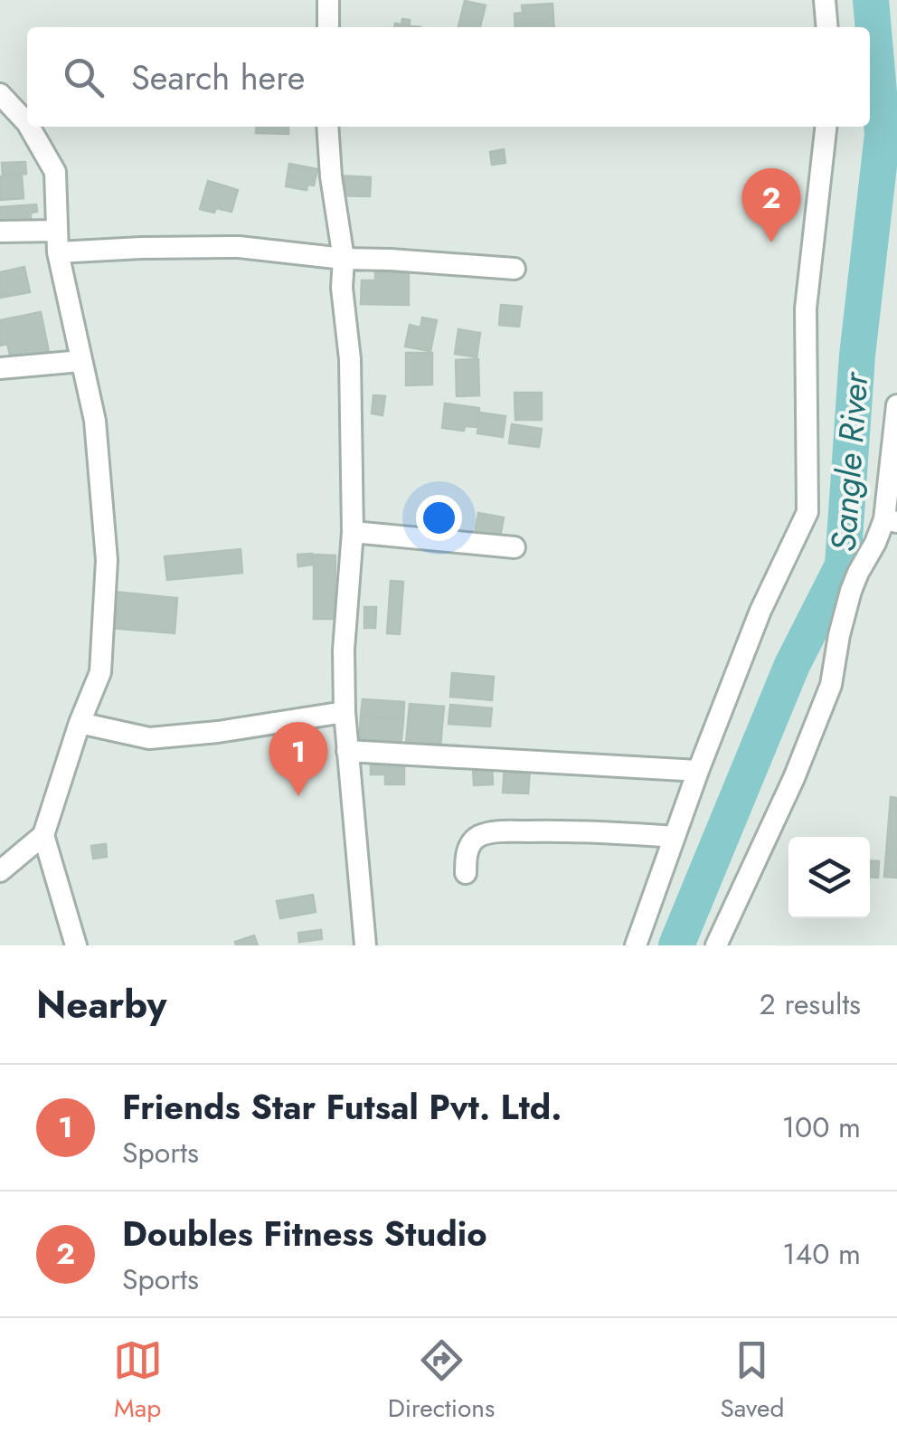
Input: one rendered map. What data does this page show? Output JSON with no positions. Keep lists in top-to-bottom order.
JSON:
{
  "water": ["Sangle River"],
  "page": {
    "search": "Search here",
    "pins": ["2", "1"],
    "heading": ["Nearby", "2 results"],
    "list": [
      {
        "mark": "1",
        "name": "Friends Star Futsal Pvt. Ltd.",
        "note": "Sports",
        "value": "100 m"
      },
      {
        "mark": "2",
        "name": "Doubles Fitness Studio",
        "note": "Sports",
        "value": "140 m"
      }
    ],
    "nav": ["Map", "Directions", "Saved"]
  }
}
